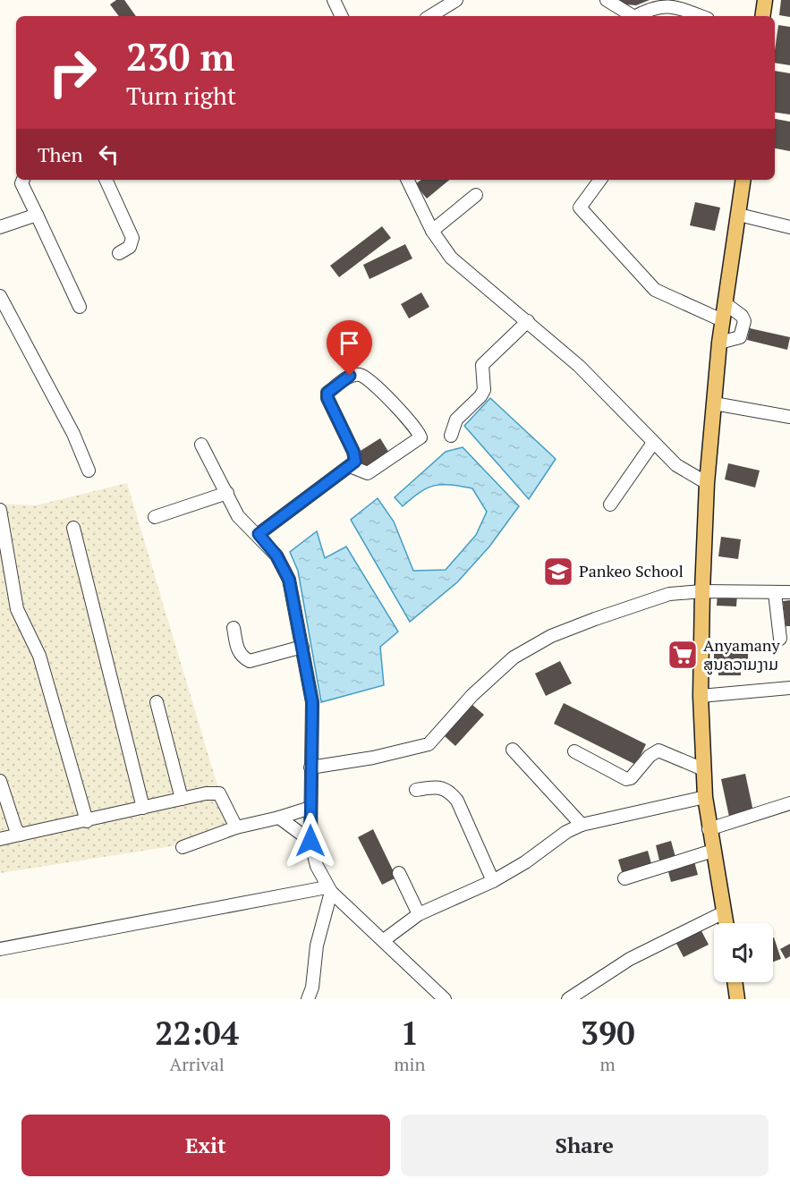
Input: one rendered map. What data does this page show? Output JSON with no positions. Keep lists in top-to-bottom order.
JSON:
{
  "places": {
    "school or university": ["Pankeo School"],
    "supermarket": ["Anyamany ສູນຄວາມງາມ"]
  },
  "page": {
    "turn": ["230 m", "Turn right"],
    "then": "Then",
    "eta": [
      "22:04",
      "Arrival",
      "1",
      "min",
      "390",
      "m"
    ],
    "buttons": ["Exit", "Share"]
  }
}
